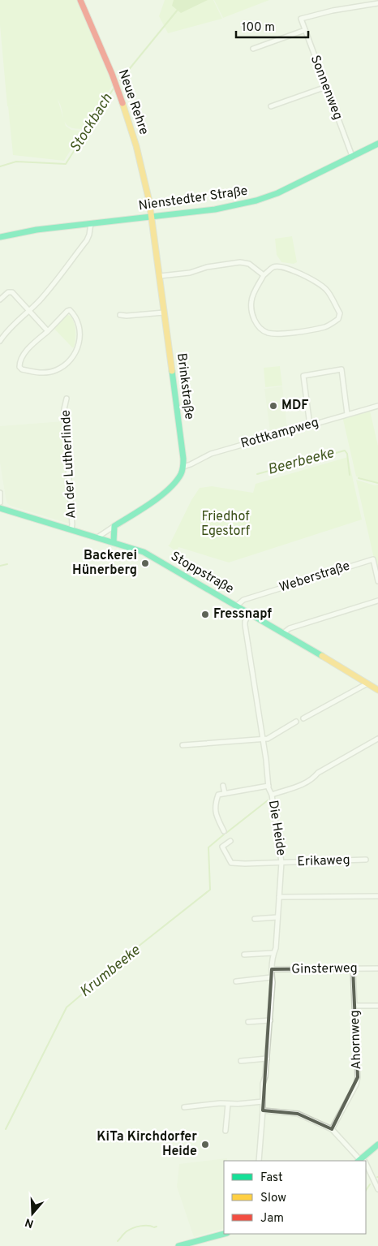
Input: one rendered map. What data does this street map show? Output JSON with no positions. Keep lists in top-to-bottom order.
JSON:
{
  "streets": {
    "main road": [
      "Neue Rehre",
      "Nienstedter Straße",
      "Brinkstraße",
      "Stoppstraße"
    ],
    "street": [
      "Sonnenweg",
      "Rottkampweg",
      "An der Lutherlinde",
      "Weberstraße",
      "Die Heide",
      "Erikaweg",
      "Ginsterweg",
      "Ahornweg"
    ]
  },
  "crossings": [
    ["Sonnenweg", "Nienstedter Straße"],
    ["Neue Rehre", "Nienstedter Straße"],
    ["Neue Rehre", "Brinkstraße"],
    ["Nienstedter Straße", "Brinkstraße"],
    ["Brinkstraße", "Rottkampweg"],
    ["An der Lutherlinde", "Stoppstraße"],
    ["Stoppstraße", "Weberstraße"],
    ["Stoppstraße", "Die Heide"],
    ["Die Heide", "Erikaweg"],
    ["Die Heide", "Ginsterweg"],
    ["Ginsterweg", "Ahornweg"]
  ],
  "water": ["Stockbach", "Beerbeeke", "Krumbeeke"],
  "parks": ["Friedhof Egestorf"],
  "places": [
    "MDF",
    "Backerei Hünerberg",
    "Fressnapf",
    "KiTa Kirchdorfer Heide"
  ],
  "legend": ["Fast", "Slow", "Jam"],
  "scale_bar": "100 m",
  "north": "bottom"
}
